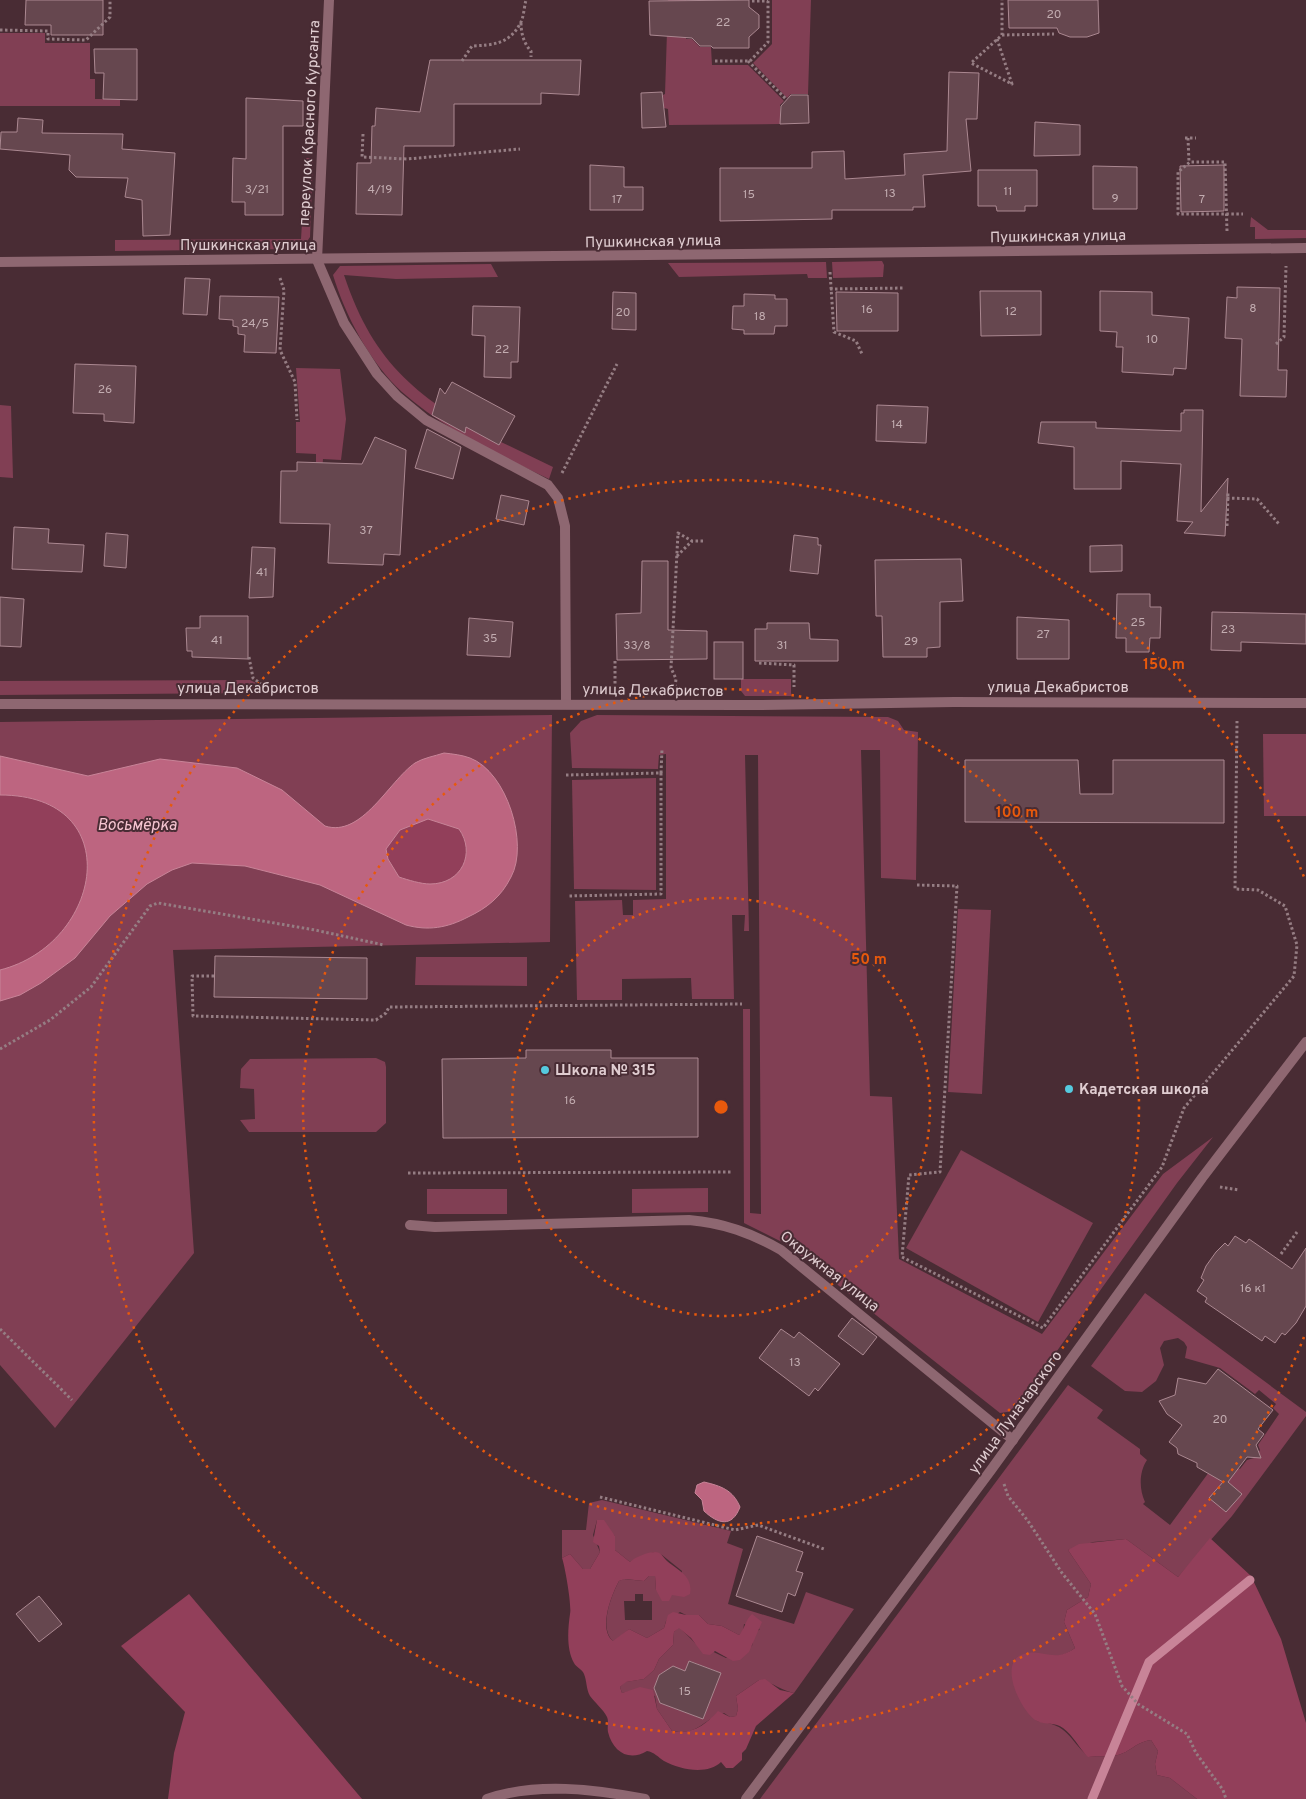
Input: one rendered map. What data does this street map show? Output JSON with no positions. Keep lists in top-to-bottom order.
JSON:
{
  "streets": {
    "street": [
      "переулок Красного Курсанта",
      "Пушкинская улица",
      "улица Декабристов",
      "Окружная улица",
      "улица Луначарского"
    ]
  },
  "crossings": [
    ["переулок Красного Курсанта", "Пушкинская улица"],
    ["Окружная улица", "улица Луначарского"]
  ],
  "water": ["Восьмёрка"],
  "places": ["Школа № 315", "Кадетская школа"],
  "house_numbers": [
    "20",
    "22",
    "3/21",
    "4/19",
    "11",
    "13",
    "15",
    "9",
    "17",
    "7",
    "8",
    "16",
    "12",
    "20",
    "18",
    "24/5",
    "10",
    "22",
    "26",
    "14",
    "37",
    "41",
    "25",
    "23",
    "27",
    "35",
    "41",
    "29",
    "33/8",
    "31",
    "16",
    "16 к1",
    "13",
    "20",
    "15"
  ],
  "rings": ["150 m", "100 m", "50 m"]
}
